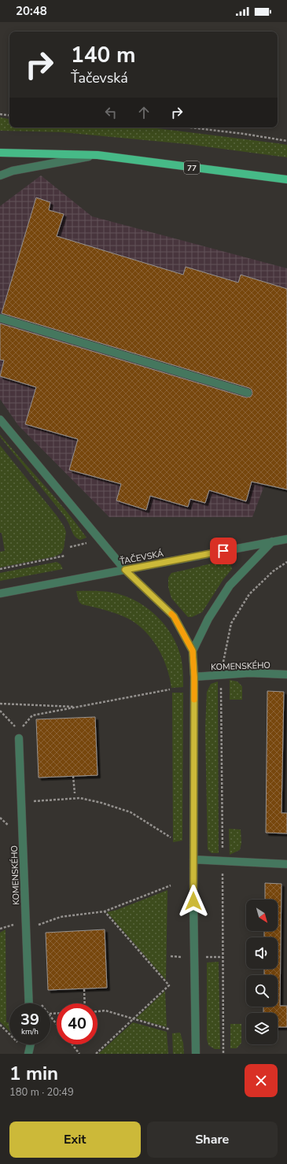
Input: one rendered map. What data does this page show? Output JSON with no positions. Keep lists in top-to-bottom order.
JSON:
{
  "streets": {
    "main road": ["77"],
    "street": ["ŤAČEVSKÁ", "KOMENSKÉHO"]
  },
  "north": "bottom right",
  "page": {
    "status": "20:48",
    "turn": ["140 m", "Ťačevská"],
    "speed": "39 km/h",
    "limit": "40",
    "heading": ["1 min", "180 m · 20:49"],
    "buttons": ["Exit", "Share"]
  }
}
